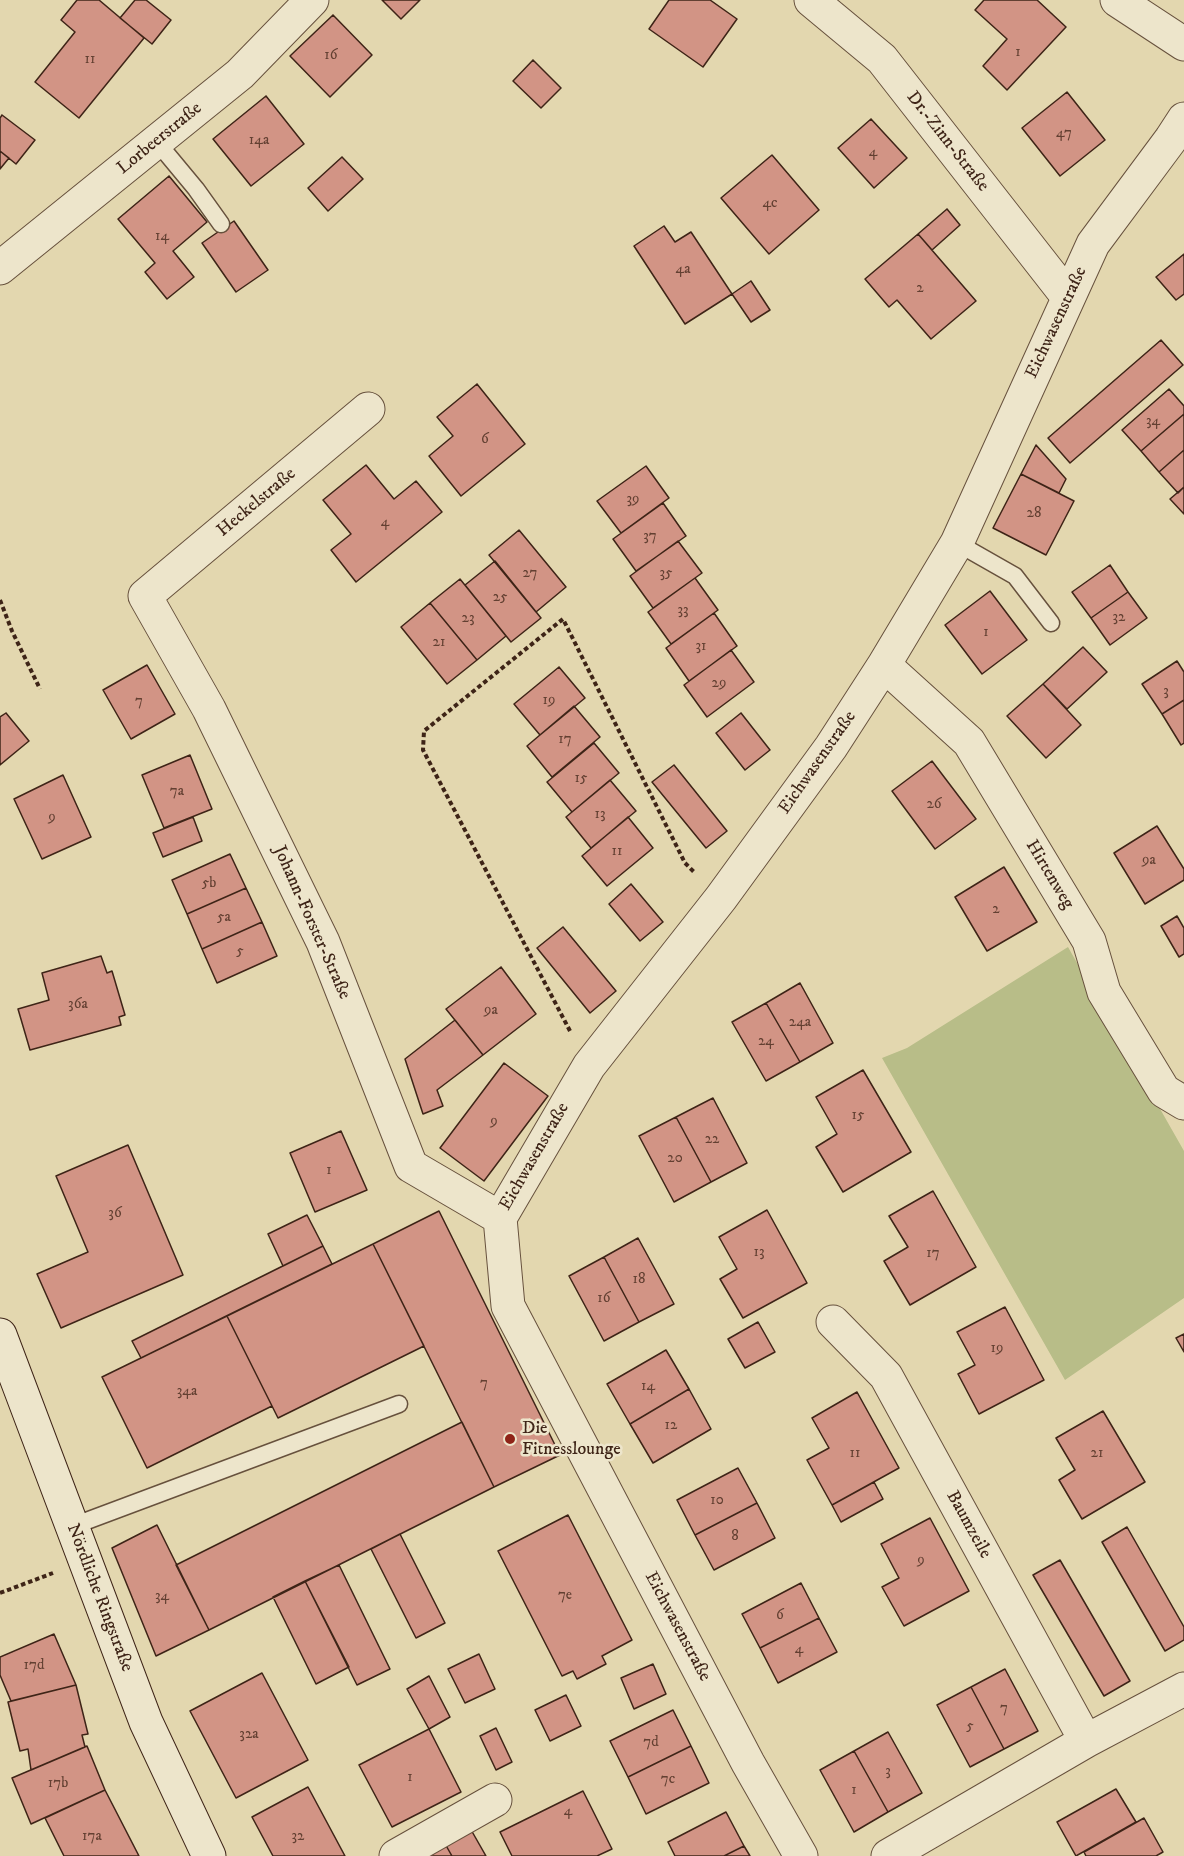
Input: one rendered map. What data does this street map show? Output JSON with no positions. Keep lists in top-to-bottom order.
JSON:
{
  "streets": {
    "street": [
      "Lorbeerstraße",
      "Dr.-Zinn-Straße",
      "Eichwasenstraße",
      "Heckelstraße",
      "Hirtenweg",
      "Johann-Forster-Straße",
      "Baumzeile",
      "Nördliche Ringstraße"
    ]
  },
  "crossings": [
    ["Dr.-Zinn-Straße", "Eichwasenstraße"],
    ["Eichwasenstraße", "Hirtenweg"],
    ["Eichwasenstraße", "Johann-Forster-Straße"],
    ["Heckelstraße", "Johann-Forster-Straße"]
  ],
  "places": ["Die Fitnesslounge"],
  "house_numbers": [
    "1",
    "16",
    "11",
    "47",
    "14a",
    "4",
    "4c",
    "14",
    "4a",
    "2",
    "34",
    "6",
    "39",
    "28",
    "4",
    "37",
    "27",
    "35",
    "25",
    "33",
    "32",
    "23",
    "1",
    "21",
    "31",
    "29",
    "3",
    "19",
    "7",
    "17",
    "15",
    "7a",
    "26",
    "13",
    "9",
    "11",
    "9a",
    "5b",
    "2",
    "5a",
    "5",
    "36a",
    "9a",
    "24a",
    "24",
    "15",
    "9",
    "22",
    "20",
    "1",
    "36",
    "13",
    "17",
    "18",
    "16",
    "19",
    "7",
    "14",
    "34a",
    "12",
    "11",
    "21",
    "10",
    "8",
    "9",
    "7e",
    "34",
    "6",
    "4",
    "17d",
    "7",
    "5",
    "32a",
    "7d",
    "3",
    "1",
    "7c",
    "17b",
    "1",
    "4",
    "17a",
    "32"
  ]
}
